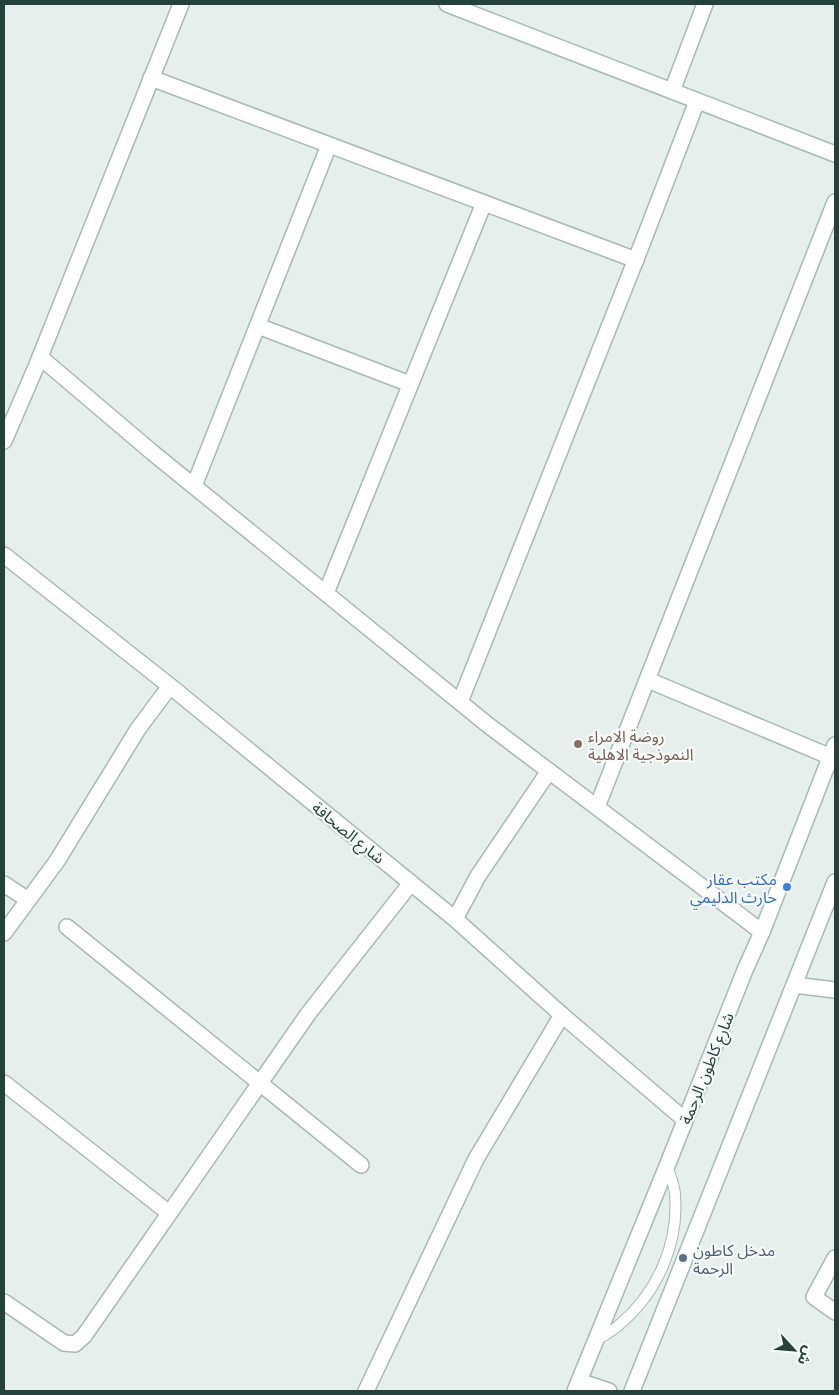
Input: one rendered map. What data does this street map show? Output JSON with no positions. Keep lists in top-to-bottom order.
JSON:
{
  "streets": {
    "street": ["شارع الصحافة", "شارع كاطون الرحمة"]
  },
  "crossings": [
    ["شارع الصحافة", "شارع كاطون الرحمة"]
  ],
  "places": ["روضة الامراء النموذجية الاهلية", "مكتب عقار حارث الدليمي", "مدخل كاطون الرحمة"],
  "north": "bottom right"
}
